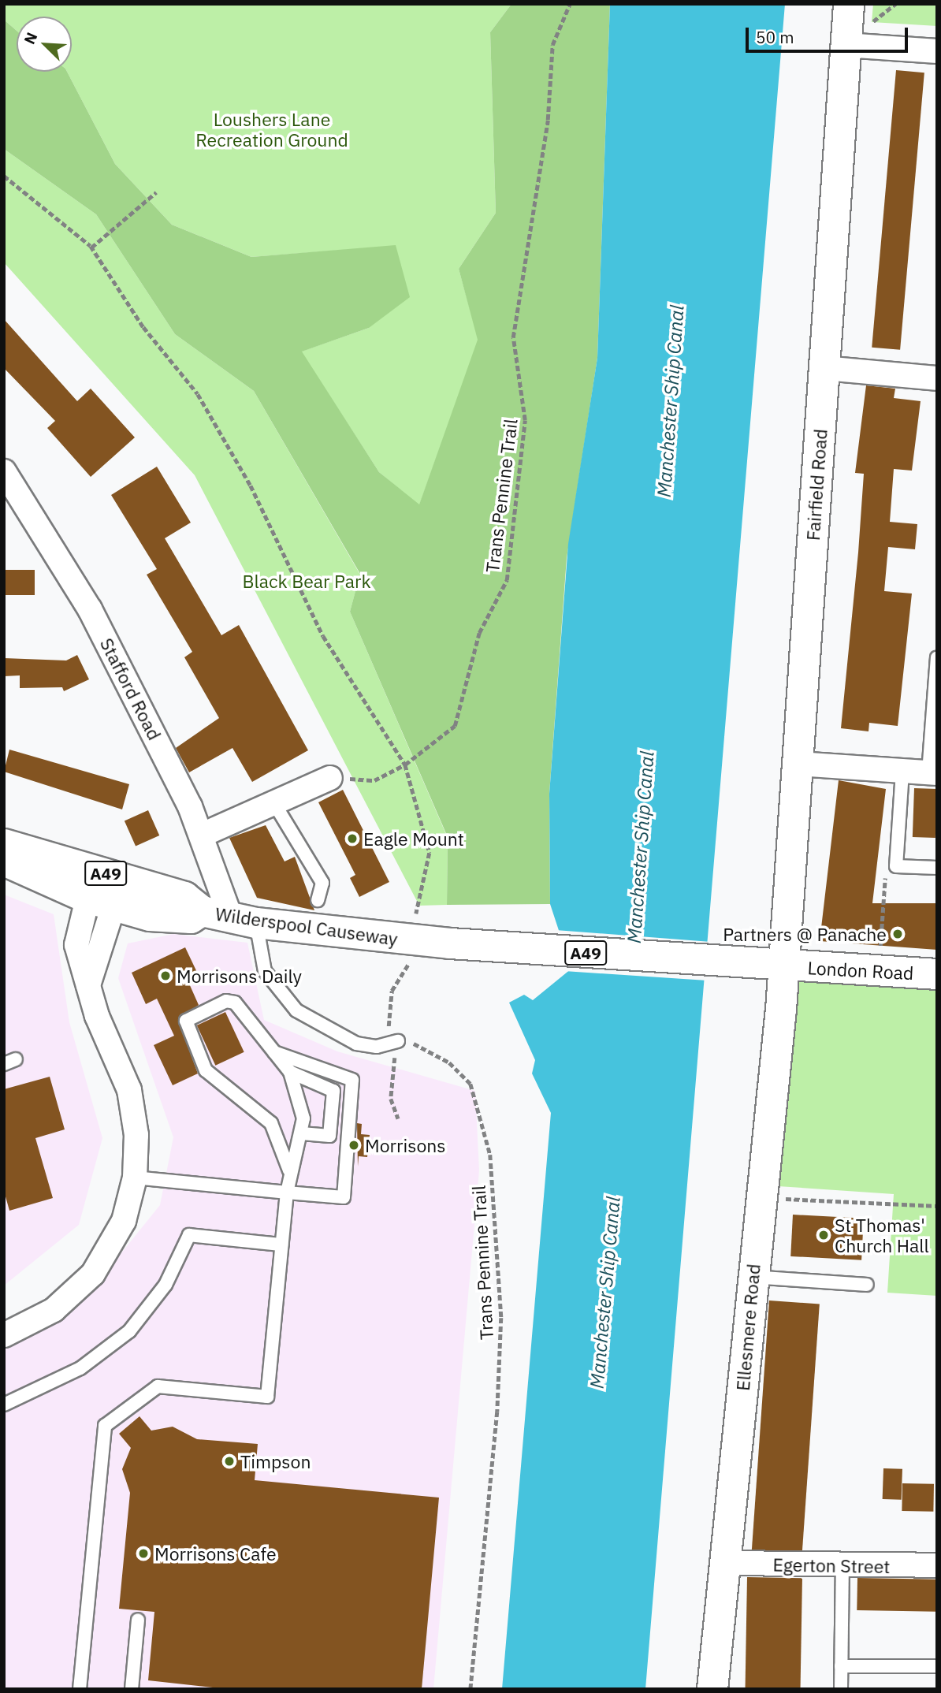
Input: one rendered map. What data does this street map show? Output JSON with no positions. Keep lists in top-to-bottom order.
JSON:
{
  "streets": {
    "main road": [
      "Fairfield Road",
      "A49",
      "Wilderspool Causeway",
      "London Road",
      "Ellesmere Road"
    ],
    "street": ["Stafford Road", "Egerton Street"],
    "path": ["Trans Pennine Trail"]
  },
  "crossings": [
    ["Fairfield Road", "A49"],
    ["Fairfield Road", "London Road"],
    ["Fairfield Road", "Ellesmere Road"],
    ["Stafford Road", "Wilderspool Causeway"],
    ["A49", "Wilderspool Causeway"],
    ["A49", "London Road"],
    ["A49", "Ellesmere Road"],
    ["London Road", "Ellesmere Road"],
    ["Ellesmere Road", "Egerton Street"]
  ],
  "water": ["Manchester Ship Canal"],
  "parks": ["Loushers Lane Recreation Ground", "Black Bear Park"],
  "places": [
    "Eagle Mount",
    "Partners @ Panache",
    "Morrisons Daily",
    "Morrisons",
    "St Thomas' Church Hall",
    "Timpson",
    "Morrisons Cafe"
  ],
  "scale_bar": "50 m",
  "north": "top left"
}
